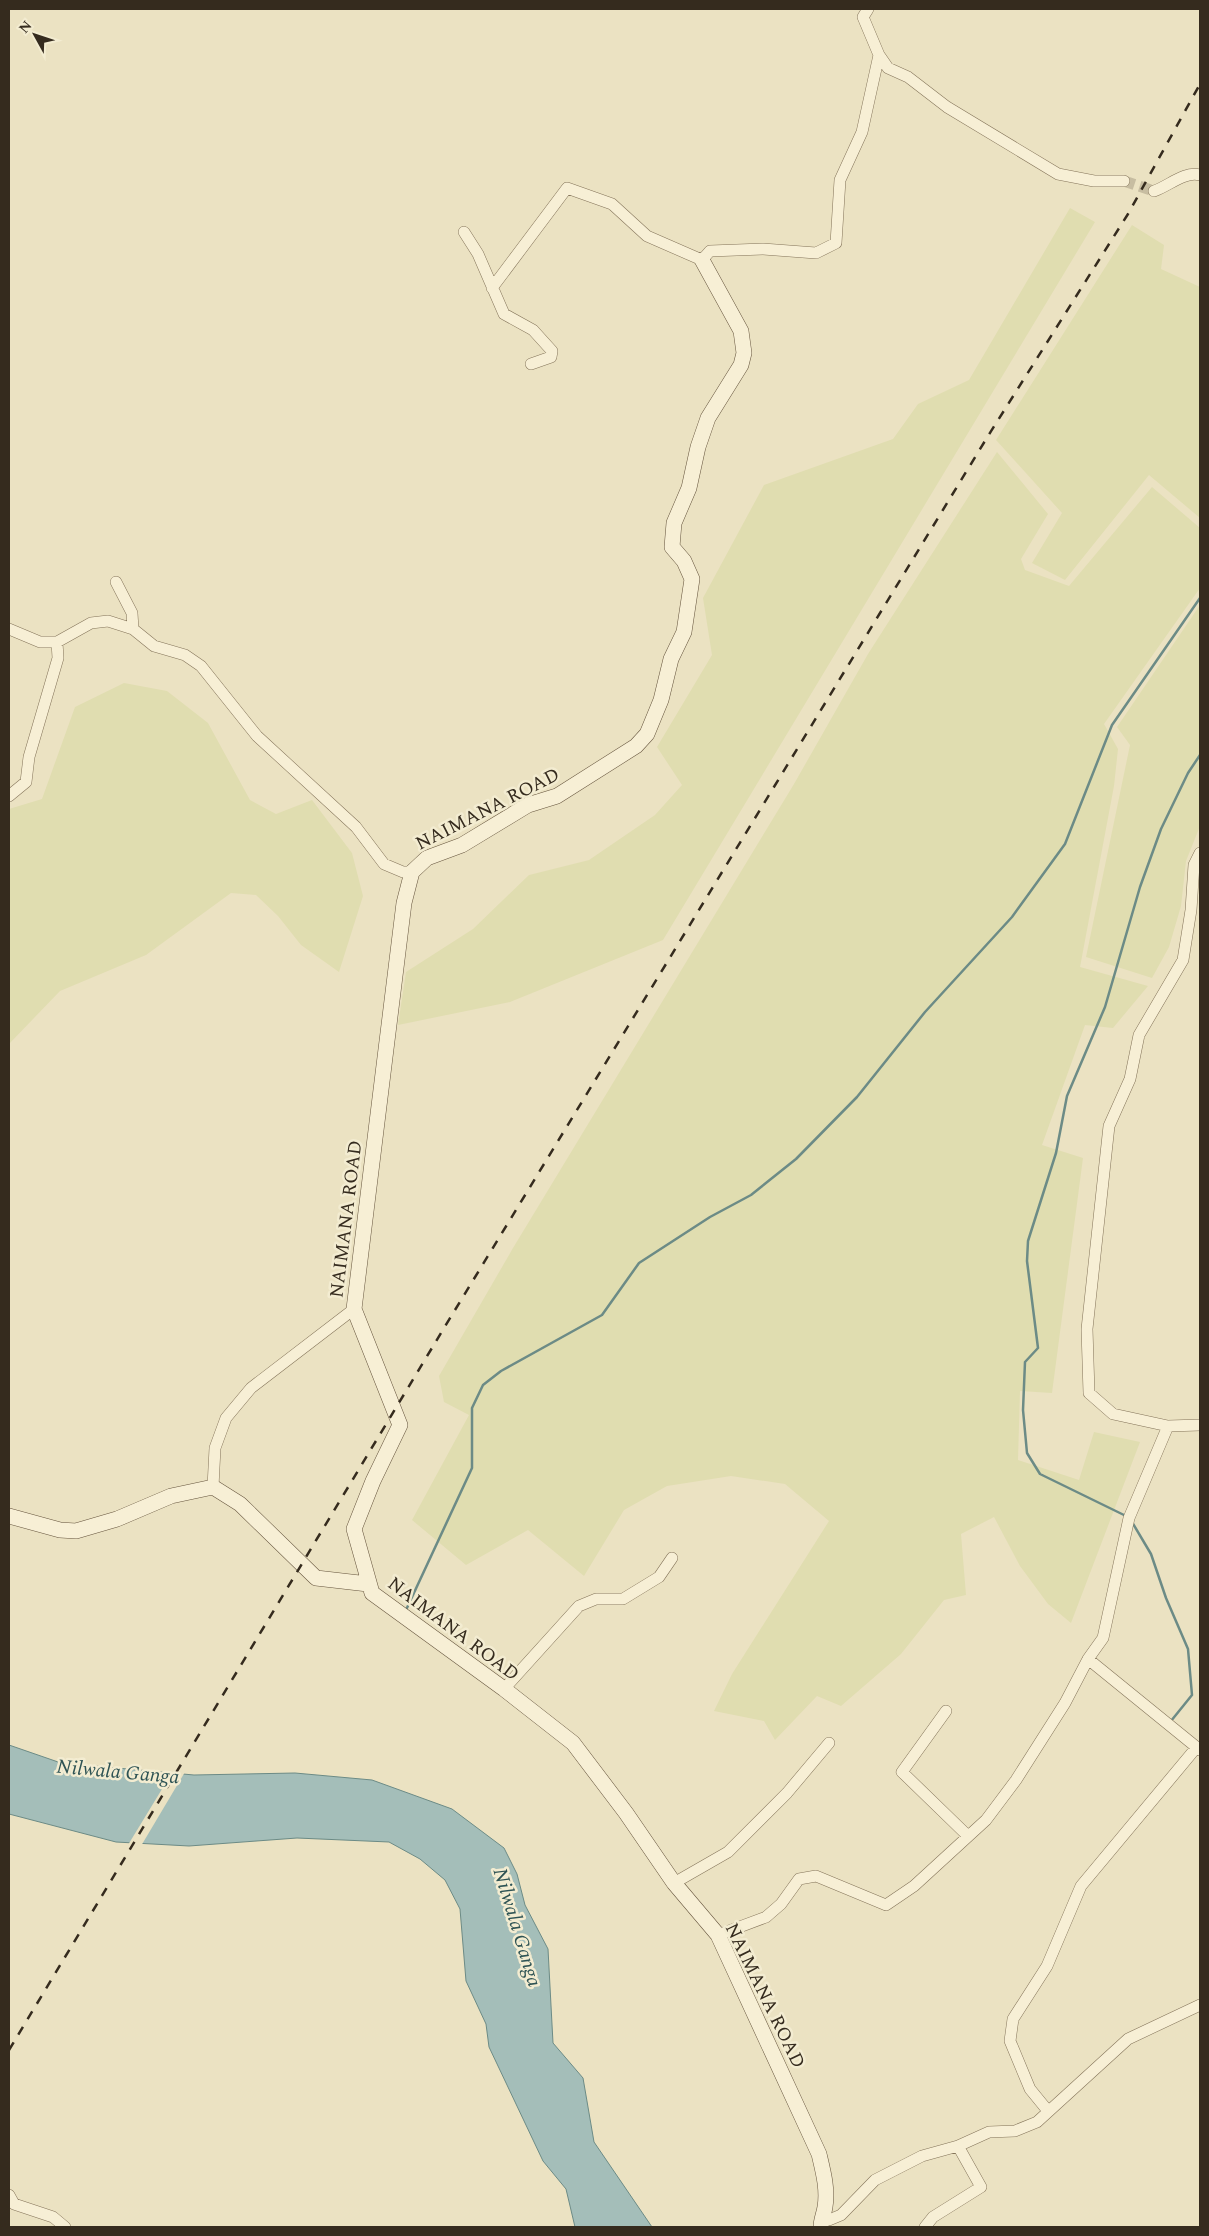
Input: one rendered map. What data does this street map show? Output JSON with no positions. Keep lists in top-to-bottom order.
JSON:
{
  "streets": {
    "street": ["NAIMANA ROAD"]
  },
  "water": ["Nilwala Ganga"],
  "north": "top left"
}
